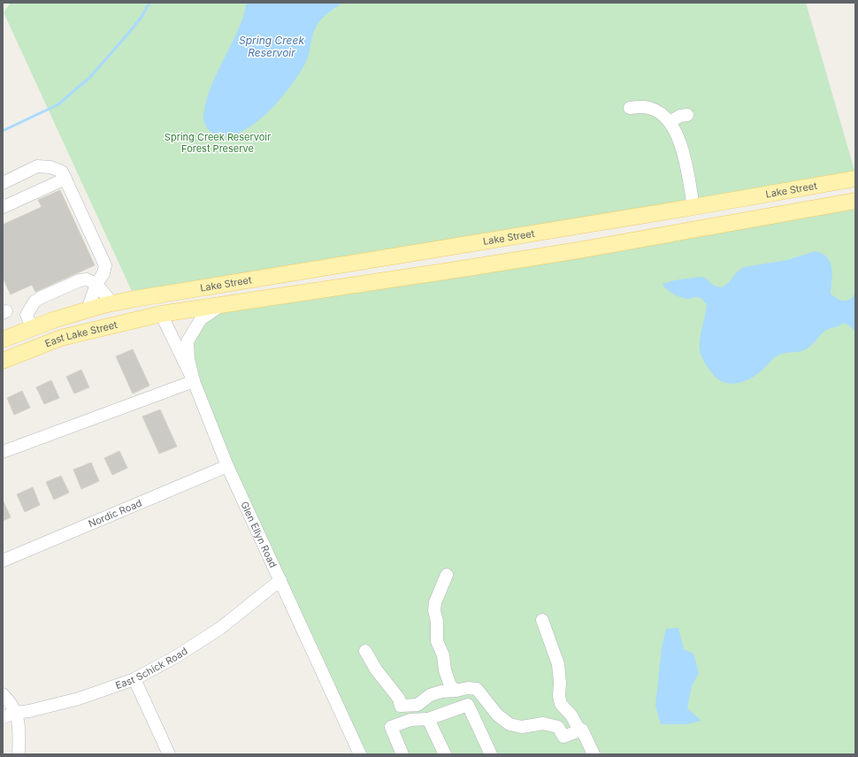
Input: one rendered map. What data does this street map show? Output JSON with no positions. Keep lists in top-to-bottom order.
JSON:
{
  "streets": {
    "main road": ["Lake Street", "East Lake Street"],
    "street": ["Nordic Road", "Glen Ellyn Road", "East Schick Road"]
  },
  "crossings": [
    ["Lake Street", "East Lake Street"],
    ["Lake Street", "Glen Ellyn Road"],
    ["East Lake Street", "Glen Ellyn Road"],
    ["Nordic Road", "Glen Ellyn Road"],
    ["Glen Ellyn Road", "East Schick Road"]
  ],
  "water": ["Spring Creek Reservoir"],
  "parks": ["Spring Creek Reservoir Forest Preserve"]
}
